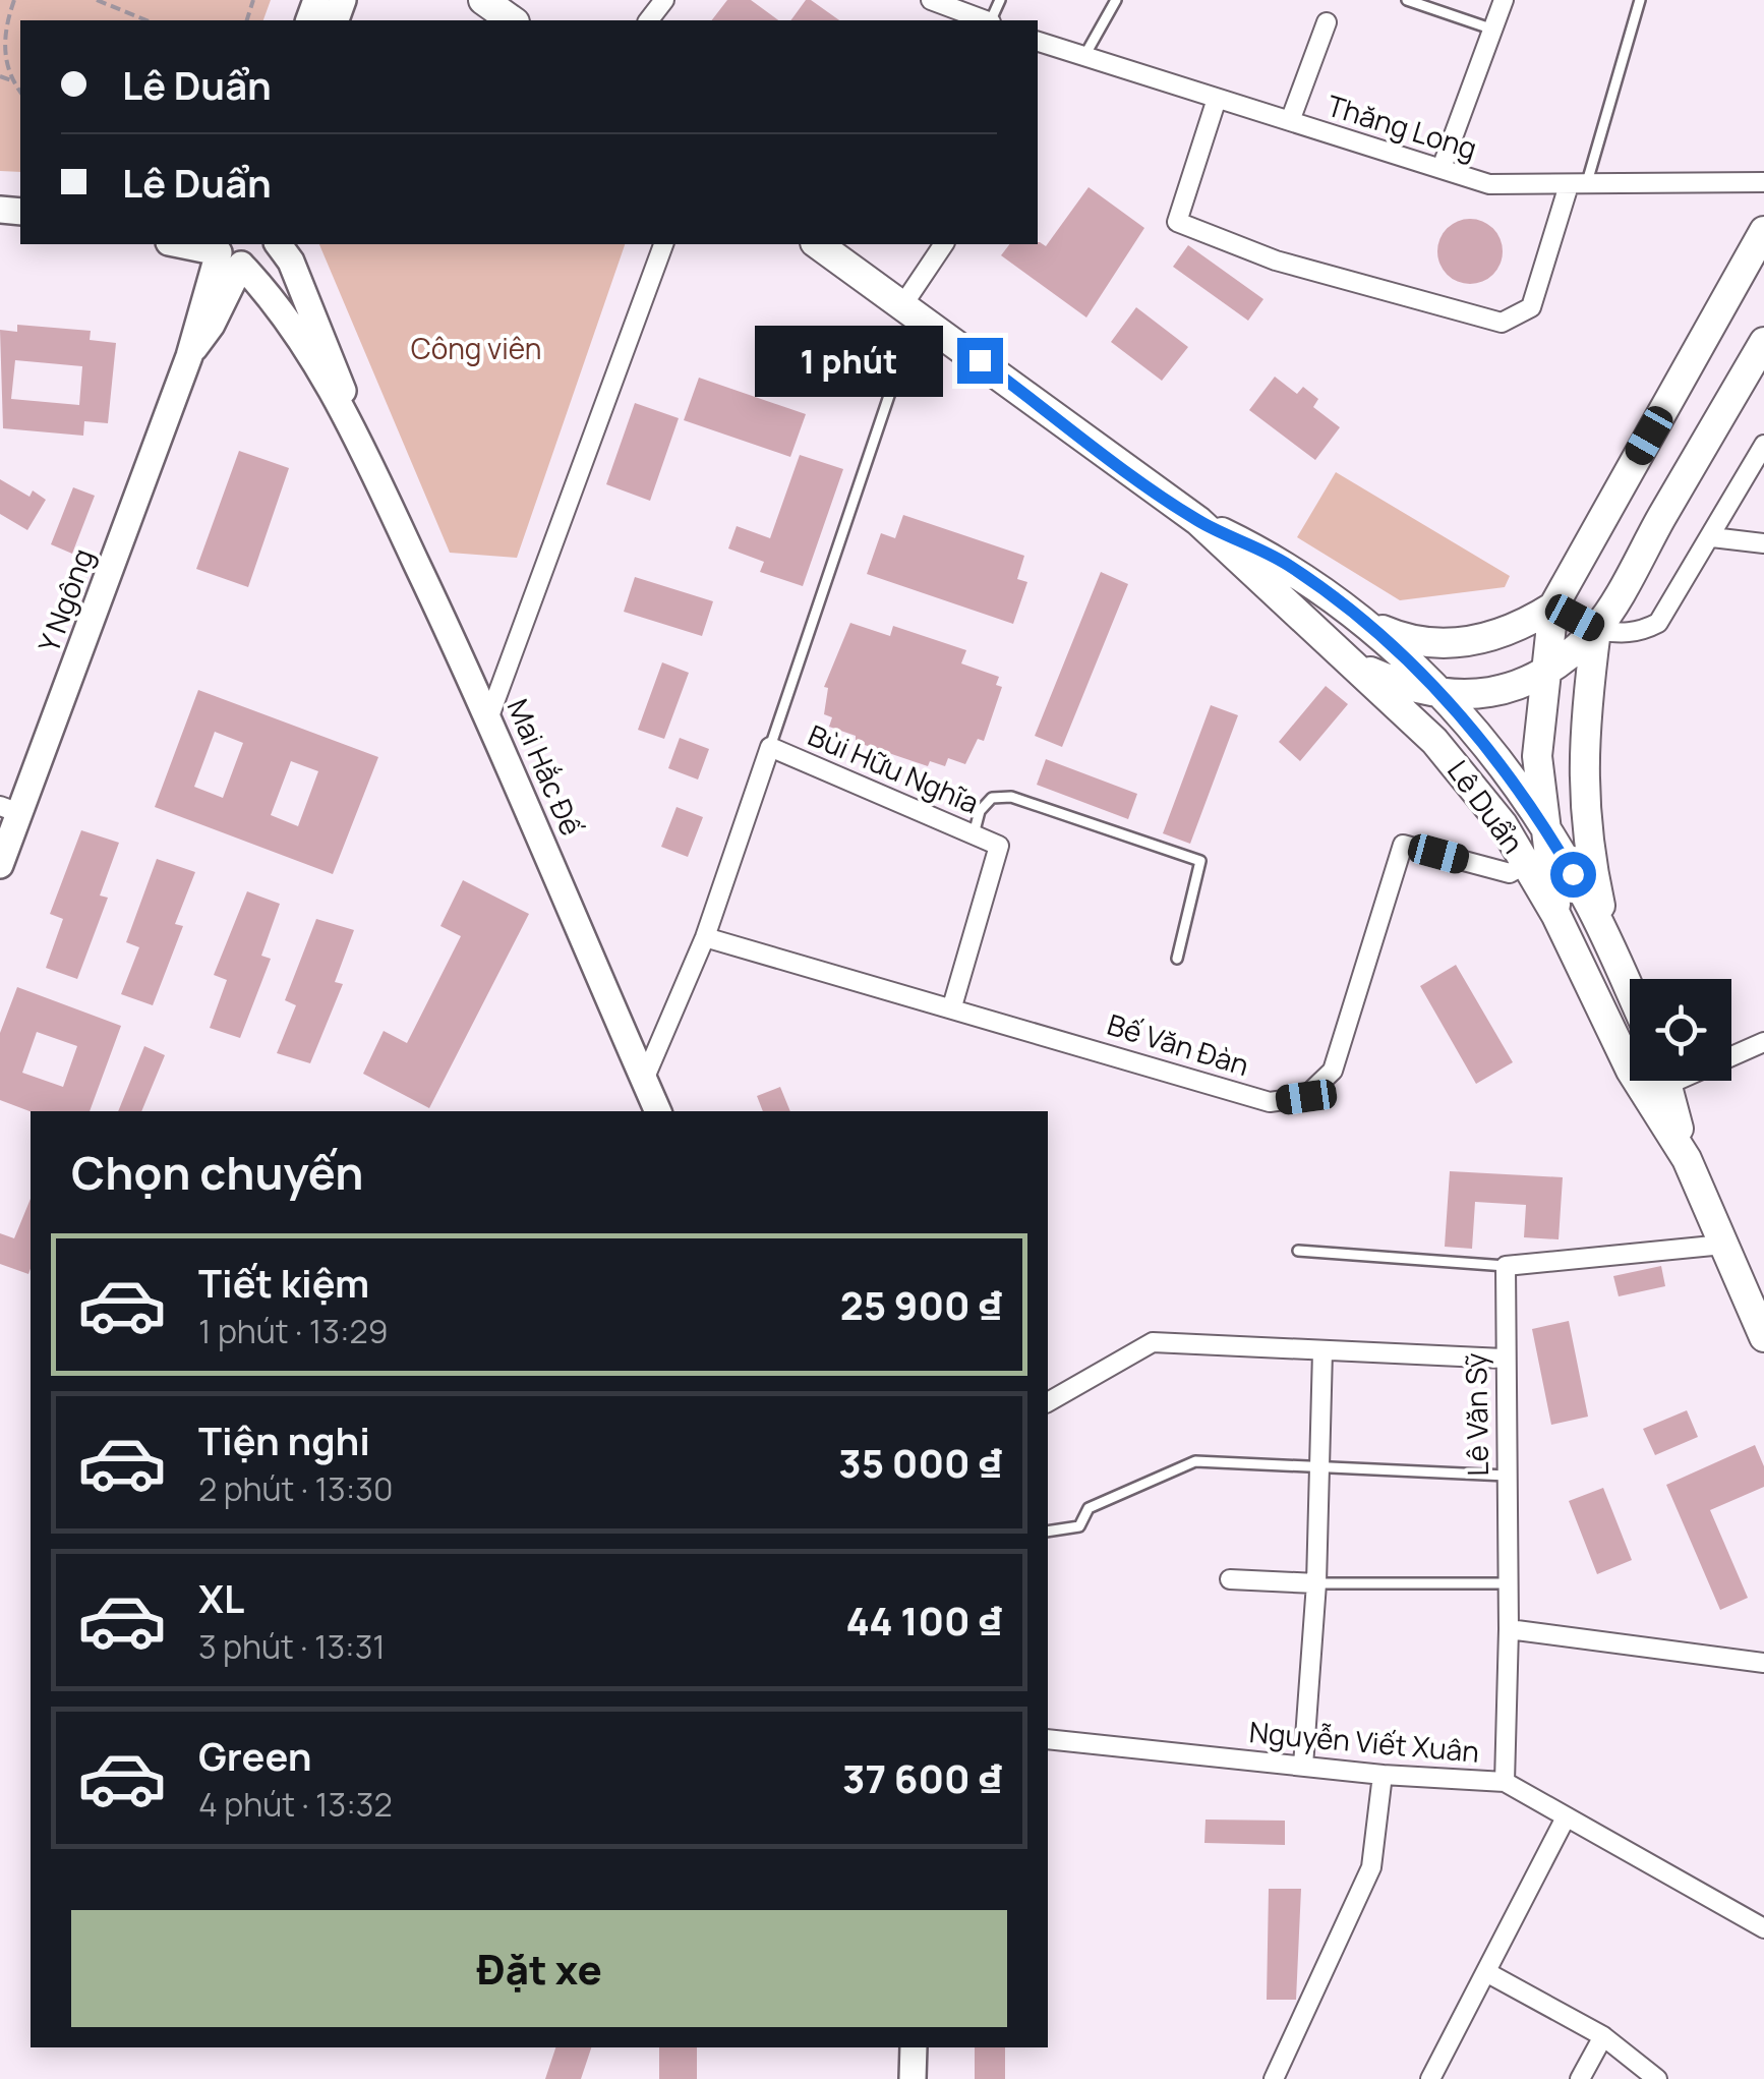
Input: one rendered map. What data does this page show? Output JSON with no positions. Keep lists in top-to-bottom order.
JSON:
{
  "streets": {
    "main road": ["Lê Duẩn"],
    "street": [
      "Thăng Long",
      "Y Ngông",
      "Mai Hắc Đế",
      "Bùi Hữu Nghĩa",
      "Bế Văn Đàn",
      "Lê Văn Sỹ",
      "Nguyễn Viết Xuân"
    ]
  },
  "crossings": [
    ["Y Ngông", "Mai Hắc Đế"],
    ["Mai Hắc Đế", "Bùi Hữu Nghĩa"],
    ["Bùi Hữu Nghĩa", "Bế Văn Đàn"],
    ["Lê Duẩn", "Bế Văn Đàn"],
    ["Lê Văn Sỹ", "Nguyễn Viết Xuân"]
  ],
  "parks": ["Công viên"],
  "page": {
    "banner": ["Lê Duẩn", "Lê Duẩn"],
    "bubble": "1 phút",
    "heading": "Chọn chuyến",
    "list": [
      {
        "name": "Tiết kiệm",
        "note": "1 phút · 13:29",
        "value": "25 900 ₫"
      },
      {
        "name": "Tiện nghi",
        "note": "2 phút · 13:30",
        "value": "35 000 ₫"
      },
      {
        "name": "XL",
        "note": "3 phút · 13:31",
        "value": "44 100 ₫"
      },
      {
        "name": "Green",
        "note": "4 phút · 13:32",
        "value": "37 600 ₫"
      }
    ],
    "buttons": "Đặt xe"
  }
}
